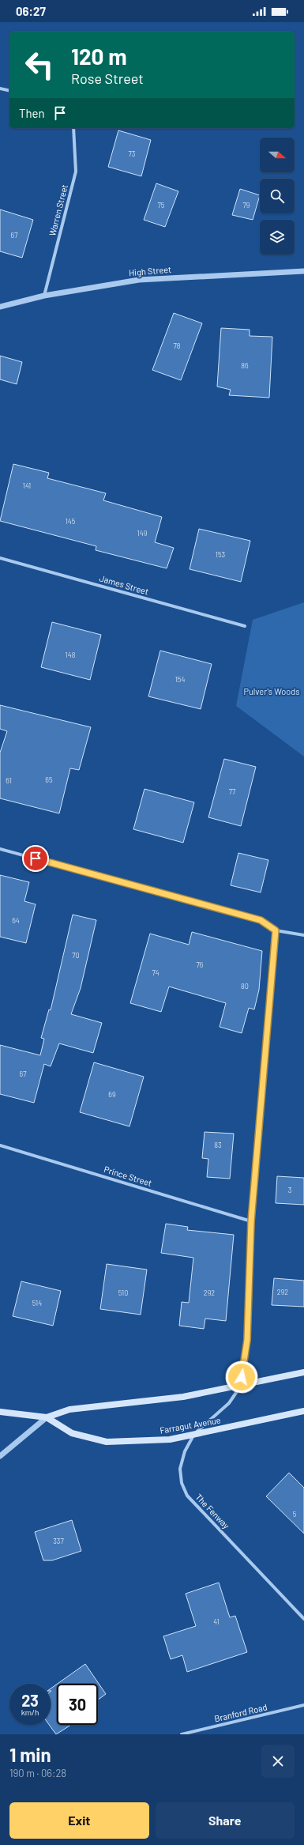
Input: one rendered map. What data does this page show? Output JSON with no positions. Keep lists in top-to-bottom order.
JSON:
{
  "streets": {
    "main road": ["Farragut Avenue"],
    "street": [
      "Warren Street",
      "High Street",
      "James Street",
      "Prince Street",
      "The Fenway",
      "Branford Road"
    ]
  },
  "crossings": [
    ["Warren Street", "High Street"],
    ["Farragut Avenue", "The Fenway"]
  ],
  "parks": ["Pulver's Woods"],
  "house_numbers": [
    "73",
    "75",
    "79",
    "67",
    "78",
    "86",
    "141",
    "145",
    "149",
    "153",
    "148",
    "154",
    "65",
    "61",
    "77",
    "64",
    "70",
    "76",
    "74",
    "80",
    "67",
    "69",
    "83",
    "3",
    "292",
    "510",
    "292",
    "514",
    "5",
    "337",
    "41"
  ],
  "north": "right",
  "page": {
    "status": "06:27",
    "turn": ["120 m", "Rose Street"],
    "then": "Then",
    "speed": "23 km/h",
    "limit": "30",
    "heading": ["1 min", "190 m · 06:28"],
    "buttons": ["Exit", "Share"]
  }
}
